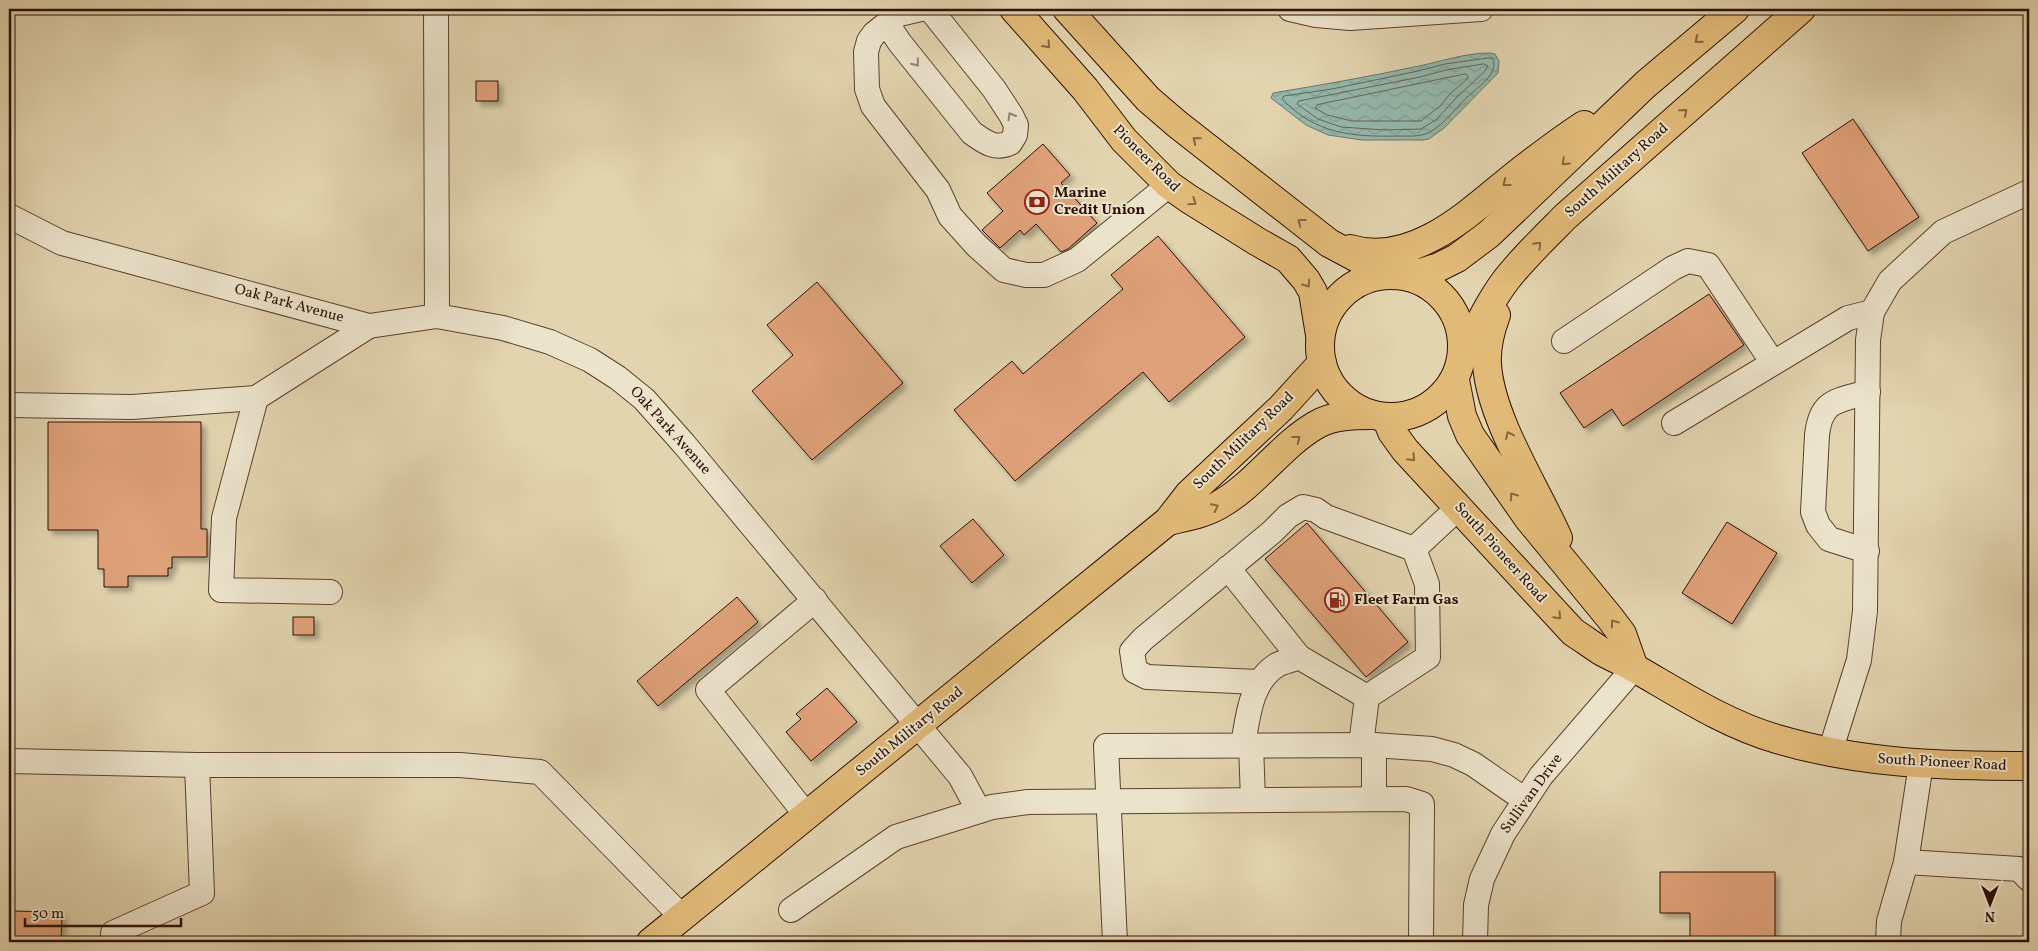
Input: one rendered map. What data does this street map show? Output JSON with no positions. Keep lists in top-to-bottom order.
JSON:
{
  "streets": {
    "main road": ["Pioneer Road", "South Military Road", "South Pioneer Road"],
    "street": ["Oak Park Avenue", "Sullivan Drive"]
  },
  "crossings": [
    ["Pioneer Road", "South Military Road"],
    ["Pioneer Road", "South Pioneer Road"],
    ["South Military Road", "Oak Park Avenue"],
    ["South Military Road", "South Pioneer Road"],
    ["South Pioneer Road", "Sullivan Drive"]
  ],
  "places": {
    "bank": ["Marine Credit Union"],
    "fuel station": ["Fleet Farm Gas"]
  },
  "scale_bar": "50 m",
  "north": "bottom"
}
